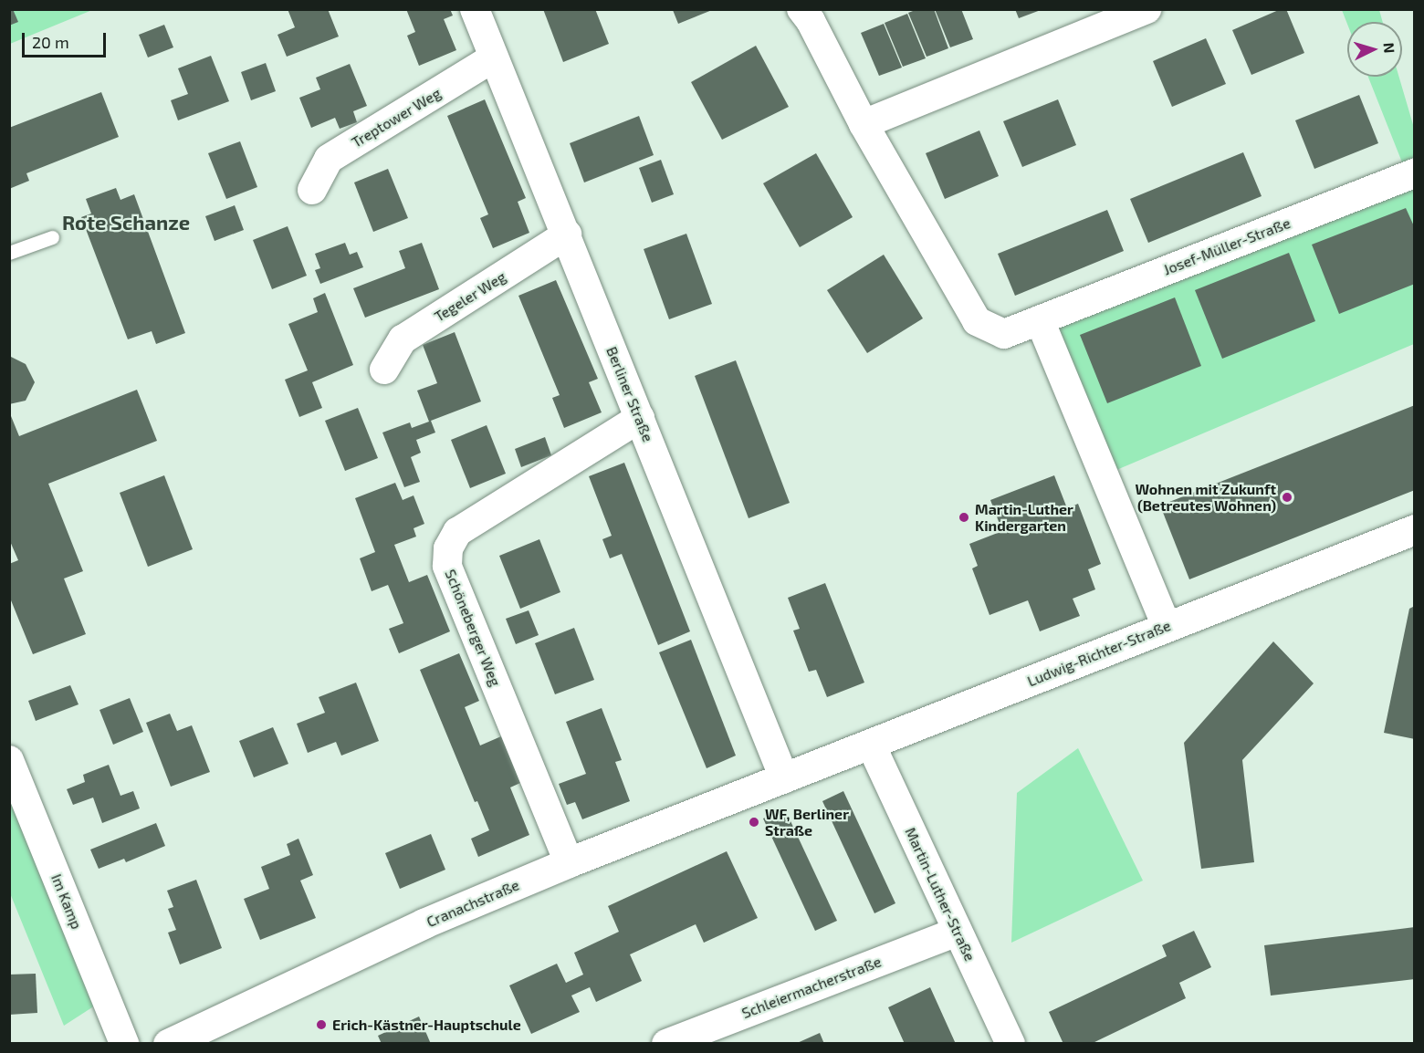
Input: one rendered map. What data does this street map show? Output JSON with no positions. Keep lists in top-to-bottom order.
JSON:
{
  "streets": {
    "street": [
      "Treptower Weg",
      "Josef-Müller-Straße",
      "Tegeler Weg",
      "Berliner Straße",
      "Schöneberger Weg",
      "Ludwig-Richter-Straße",
      "Martin-Luther-Straße",
      "Im Kamp",
      "Cranachstraße",
      "Schleiermacherstraße"
    ]
  },
  "crossings": [
    ["Treptower Weg", "Berliner Straße"],
    ["Tegeler Weg", "Berliner Straße"],
    ["Berliner Straße", "Schöneberger Weg"],
    ["Berliner Straße", "Ludwig-Richter-Straße"],
    ["Berliner Straße", "Cranachstraße"],
    ["Schöneberger Weg", "Cranachstraße"],
    ["Ludwig-Richter-Straße", "Martin-Luther-Straße"],
    ["Ludwig-Richter-Straße", "Cranachstraße"],
    ["Martin-Luther-Straße", "Schleiermacherstraße"]
  ],
  "districts": ["Rote Schanze"],
  "places": [
    "Wohnen mit Zukunft (Betreutes Wohnen)",
    "Martin-Luther Kindergarten",
    "WF, Berliner Straße",
    "Erich-Kästner-Hauptschule"
  ],
  "scale_bar": "20 m",
  "north": "right"
}
